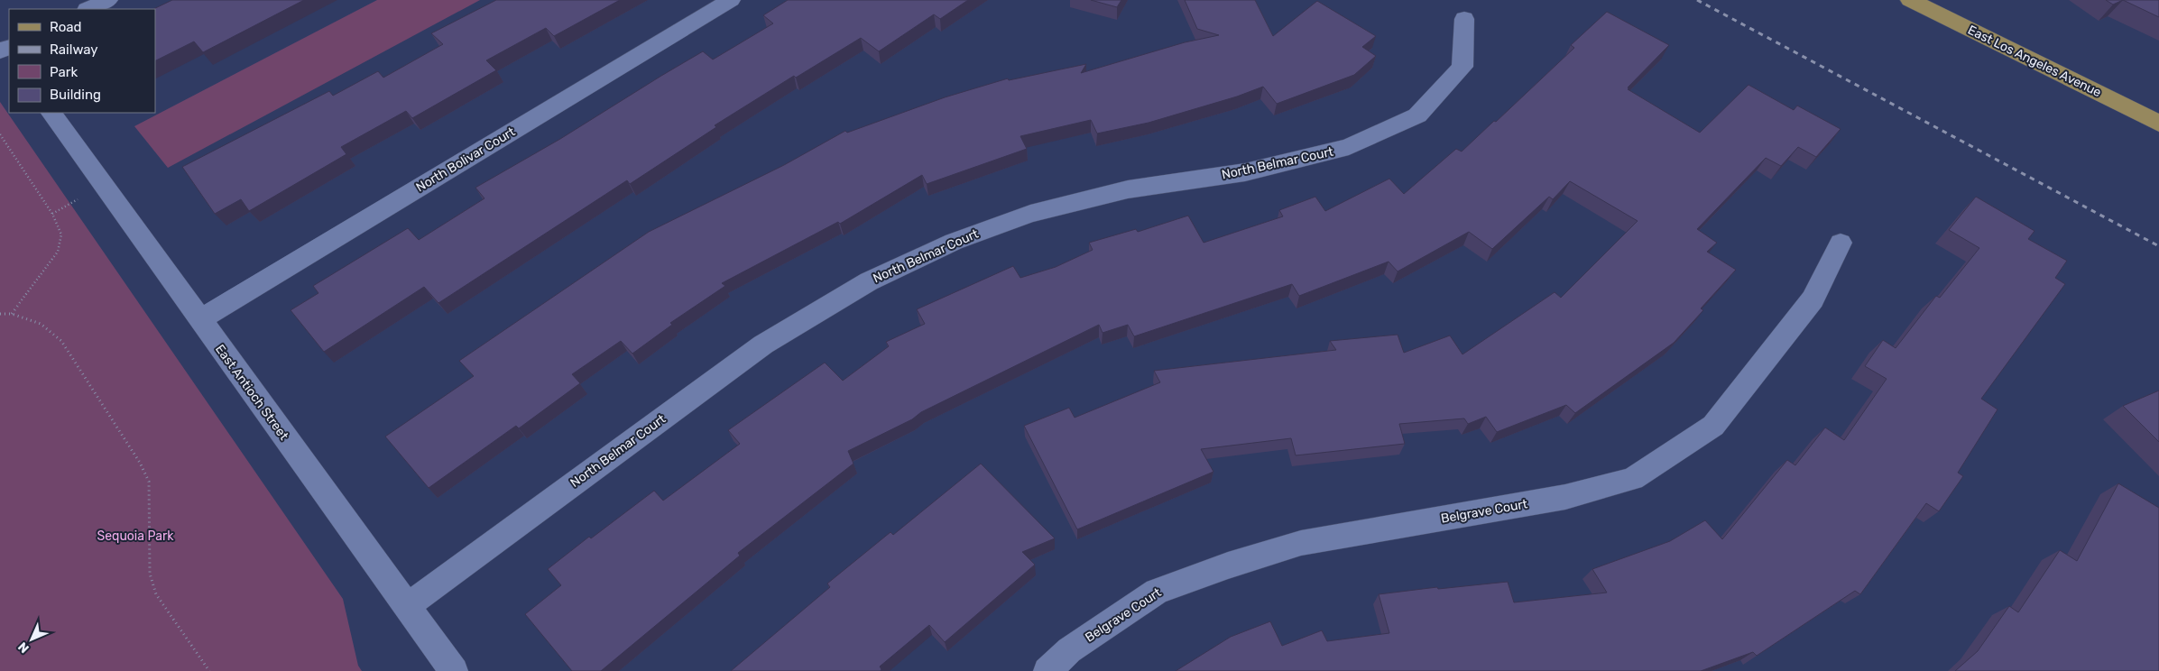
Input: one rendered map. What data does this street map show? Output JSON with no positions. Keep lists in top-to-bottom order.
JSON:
{
  "streets": {
    "main road": ["East Los Angeles Avenue"],
    "street": [
      "North Bolivar Court",
      "North Belmar Court",
      "East Antioch Street",
      "Belgrave Court"
    ]
  },
  "crossings": [
    ["North Bolivar Court", "East Antioch Street"],
    ["North Belmar Court", "East Antioch Street"]
  ],
  "parks": ["Sequoia Park"],
  "legend": [
    "Road",
    "Railway",
    "Park",
    "Building"
  ],
  "north": "bottom left"
}
